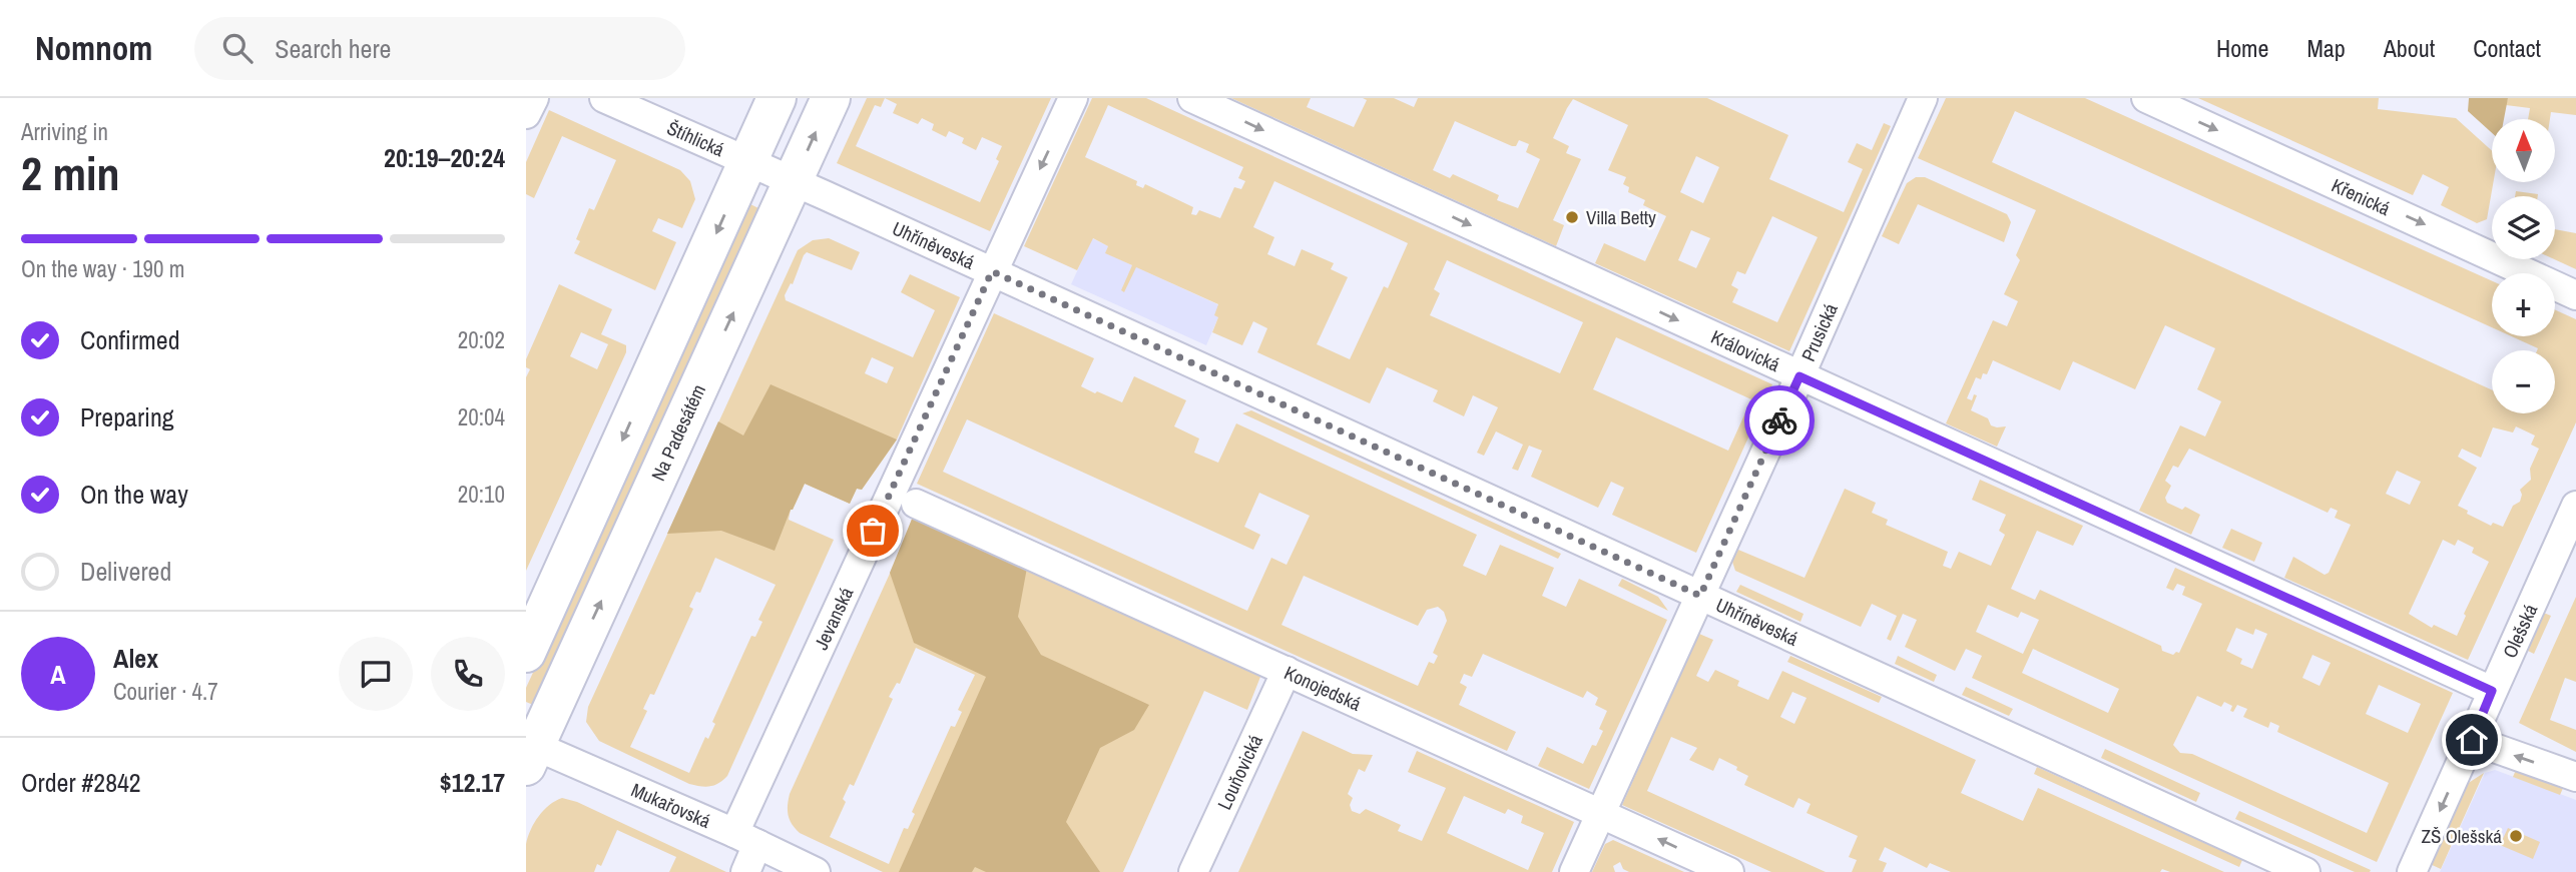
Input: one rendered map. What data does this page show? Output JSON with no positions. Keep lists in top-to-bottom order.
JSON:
{
  "streets": {
    "main road": ["Na Padesátém"],
    "street": [
      "Štíhlická",
      "Křenická",
      "Uhříněveská",
      "Prusická",
      "Královická",
      "Jevanská",
      "Olešská",
      "Konojedská",
      "Louňovická",
      "Mukařovská"
    ]
  },
  "crossings": [
    ["Štíhlická", "Uhříněveská"],
    ["Uhříněveská", "Prusická"],
    ["Uhříněveská", "Na Padesátém"],
    ["Uhříněveská", "Jevanská"],
    ["Prusická", "Královická"],
    ["Prusická", "Konojedská"],
    ["Královická", "Olešská"],
    ["Na Padesátém", "Mukařovská"],
    ["Jevanská", "Mukařovská"],
    ["Konojedská", "Louňovická"]
  ],
  "one_way": ["Křenická", "Královická", "Olešská"],
  "places": ["Villa Betty", "ZŠ Olešská"],
  "north": "top",
  "page": {
    "header": "Nomnom",
    "search": "Search here",
    "nav": [
      "Home",
      "Map",
      "About",
      "Contact"
    ],
    "heading": ["2 min", "Arriving in", "20:19–20:24"],
    "panel": [
      "Alex",
      "Courier · 4.7",
      "Order #2842",
      "$12.17"
    ],
    "map_buttons": ["+", "−"],
    "bar": "On the way · 190 m",
    "list": [
      ["Confirmed", "20:02"],
      ["Preparing", "20:04"],
      ["On the way", "20:10"],
      "Delivered"
    ],
    "round": "A"
  }
}
